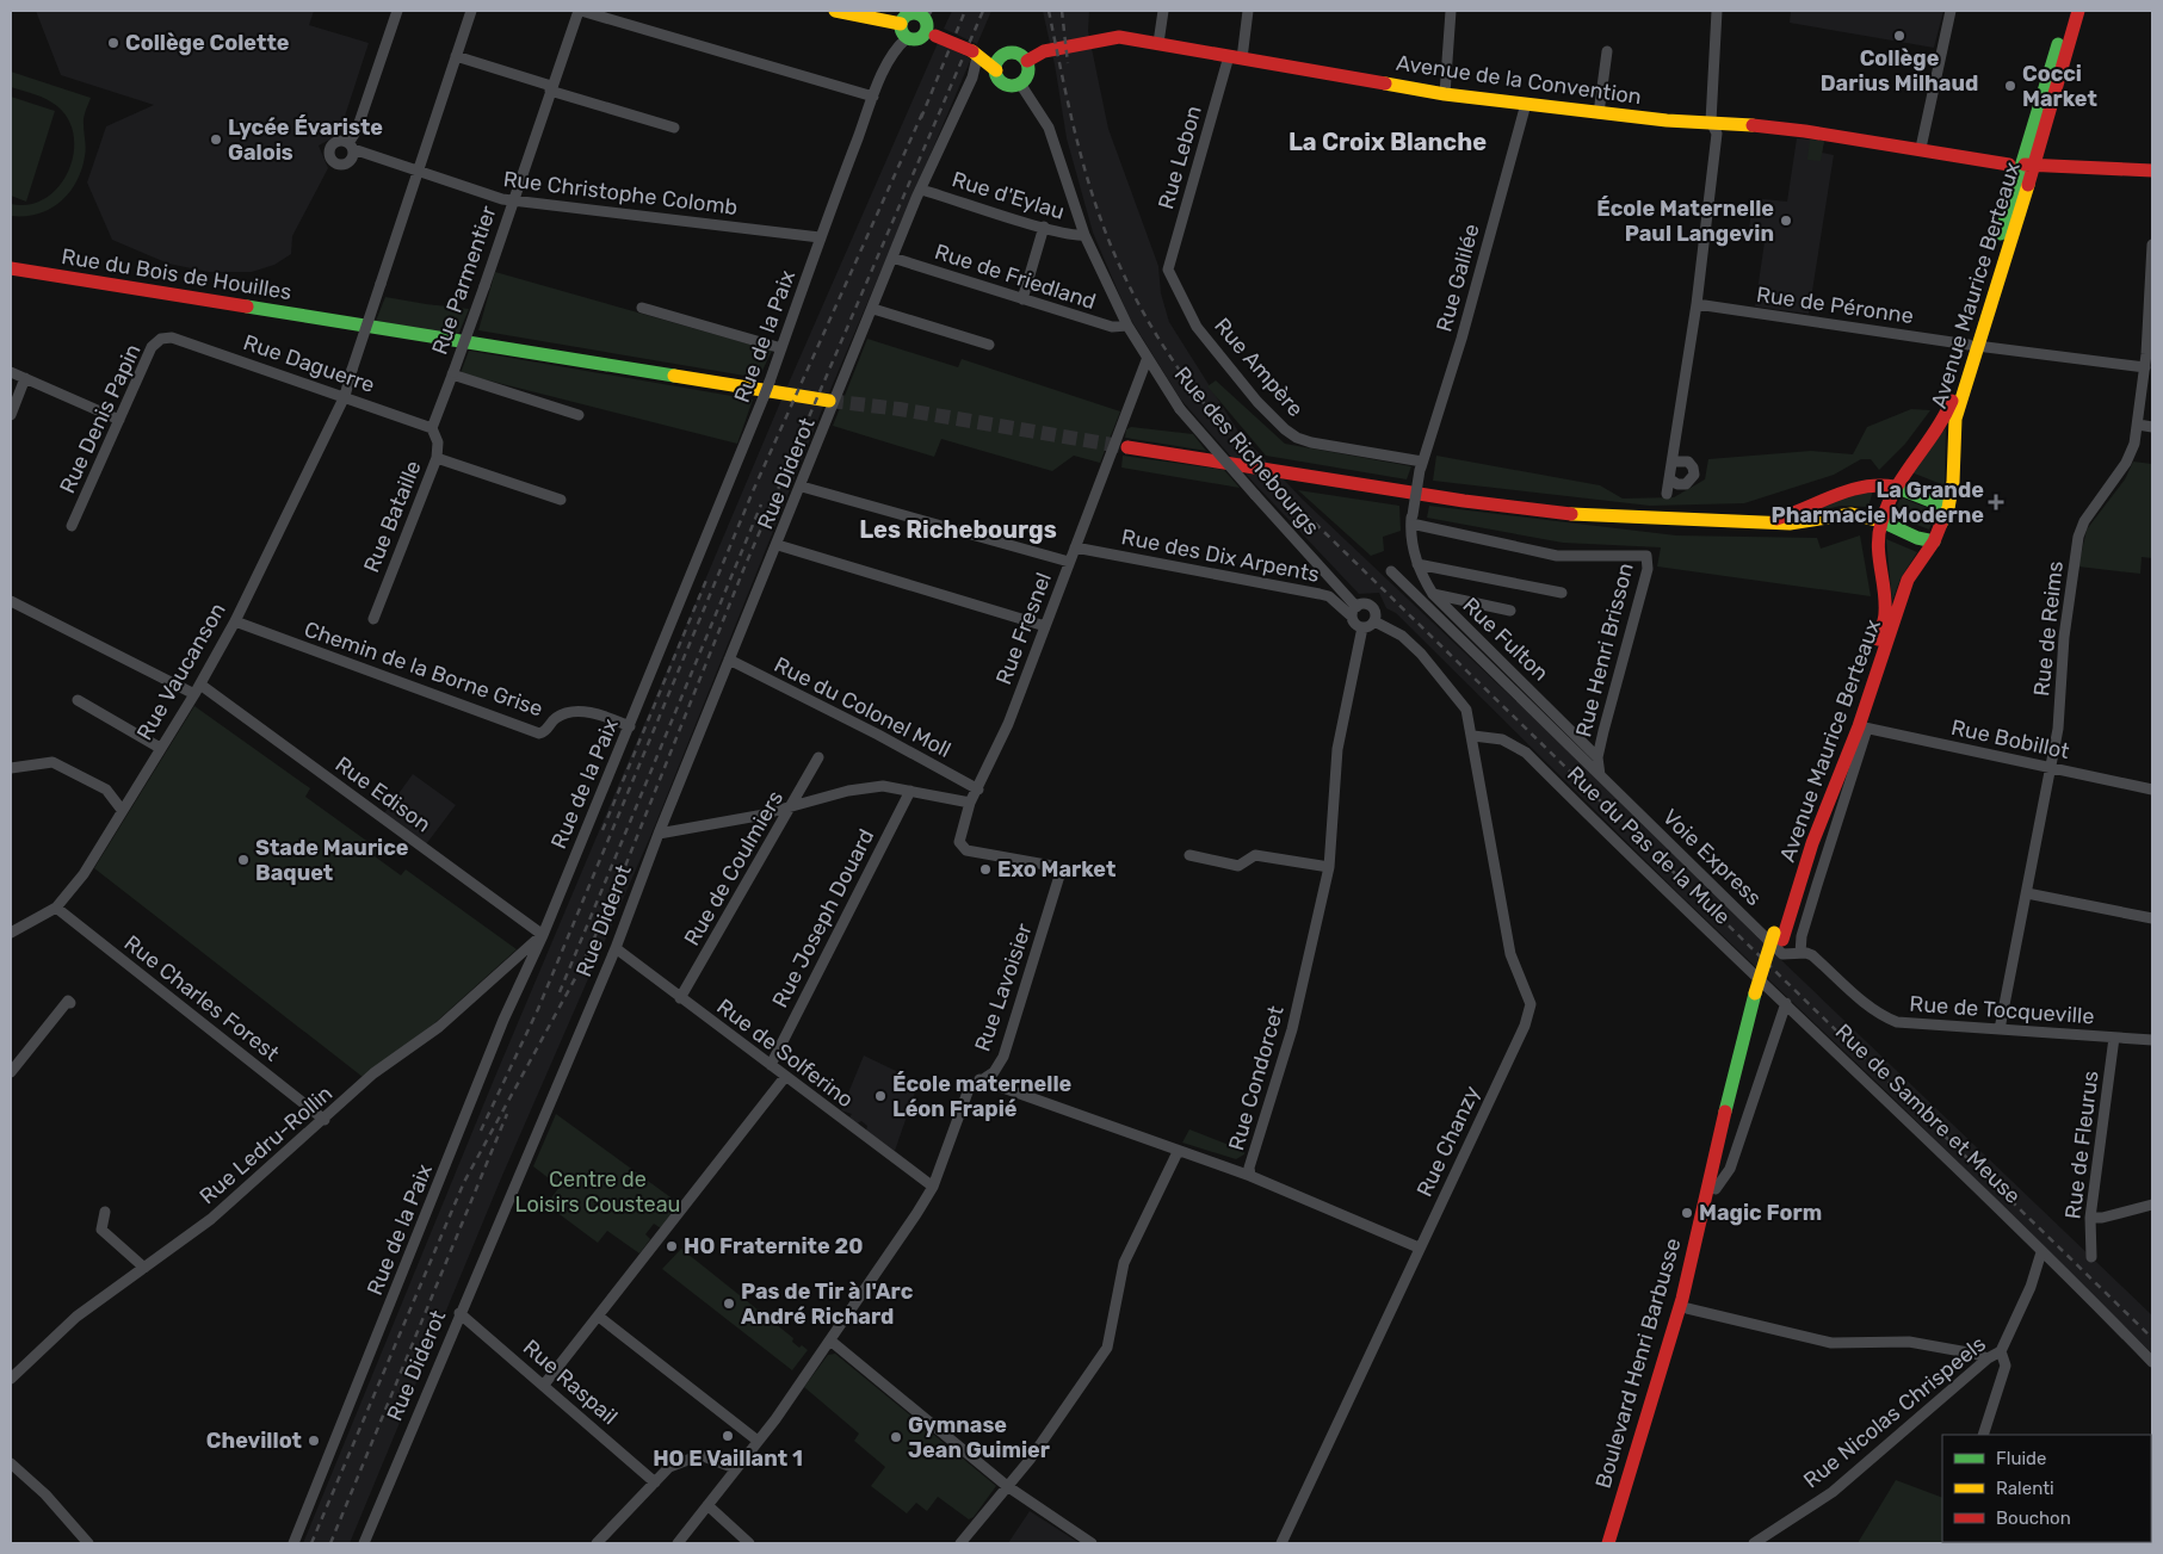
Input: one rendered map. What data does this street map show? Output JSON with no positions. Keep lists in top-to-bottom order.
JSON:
{
  "streets": {
    "main road": [
      "Avenue de la Convention",
      "Rue du Bois de Houilles",
      "Avenue Maurice Berteaux",
      "Boulevard Henri Barbusse"
    ],
    "street": [
      "Rue Lebon",
      "Rue Christophe Colomb",
      "Rue d'Eylau",
      "Rue de Friedland",
      "Rue Galilée",
      "Rue Parmentier",
      "Rue de Péronne",
      "Rue de la Paix",
      "Rue Daguerre",
      "Rue Ampère",
      "Rue Denis Papin",
      "Rue des Richebourgs",
      "Rue Diderot",
      "Rue Bataille",
      "Rue des Dix Arpents",
      "Rue Fresnel",
      "Rue de Reims",
      "Rue Fulton",
      "Rue Henri Brisson",
      "Chemin de la Borne Grise",
      "Rue Vaucanson",
      "Rue du Colonel Moll",
      "Rue Bobillot",
      "Rue Edison",
      "Rue du Pas de la Mule",
      "Voie Express",
      "Rue de Coulmiers",
      "Rue Joseph Douard",
      "Rue Lavoisier",
      "Rue Charles Forest",
      "Rue de Tocqueville",
      "Rue de Solferino",
      "Rue Condorcet",
      "Rue de Sambre et Meuse",
      "Rue Chanzy",
      "Rue Ledru-Rollin",
      "Rue de Fleurus",
      "Rue Raspail",
      "Rue Nicolas Chrispeels"
    ]
  },
  "crossings": [
    ["Avenue de la Convention", "Rue Lebon"],
    ["Avenue de la Convention", "Rue Galilée"],
    ["Avenue de la Convention", "Avenue Maurice Berteaux"],
    ["Avenue de la Convention", "Rue des Richebourgs"],
    ["Rue Lebon", "Rue Ampère"],
    ["Rue Christophe Colomb", "Rue Parmentier"],
    ["Rue Christophe Colomb", "Rue de la Paix"],
    ["Rue Christophe Colomb", "Rue Vaucanson"],
    ["Rue d'Eylau", "Rue des Richebourgs"],
    ["Rue d'Eylau", "Rue Diderot"],
    ["Rue de Friedland", "Rue des Richebourgs"],
    ["Rue de Friedland", "Rue Diderot"],
    ["Rue Galilée", "Rue Ampère"],
    ["Rue Galilée", "Rue Fulton"],
    ["Rue Galilée", "Rue Henri Brisson"],
    ["Rue Parmentier", "Rue Daguerre"],
    ["Rue Parmentier", "Rue Bataille"],
    ["Avenue Maurice Berteaux", "Rue de Péronne"],
    ["Avenue Maurice Berteaux", "Rue Bobillot"],
    ["Avenue Maurice Berteaux", "Voie Express"],
    ["Avenue Maurice Berteaux", "Rue de Tocqueville"],
    ["Avenue Maurice Berteaux", "Boulevard Henri Barbusse"],
    ["Rue de Péronne", "Rue de Reims"],
    ["Rue de la Paix", "Chemin de la Borne Grise"],
    ["Rue de la Paix", "Rue Edison"],
    ["Rue de la Paix", "Rue Ledru-Rollin"],
    ["Rue Daguerre", "Rue Denis Papin"],
    ["Rue Daguerre", "Rue Bataille"],
    ["Rue Daguerre", "Rue Vaucanson"],
    ["Rue des Richebourgs", "Rue des Dix Arpents"],
    ["Rue des Richebourgs", "Rue Fresnel"],
    ["Rue des Richebourgs", "Rue Condorcet"],
    ["Rue des Richebourgs", "Rue Chanzy"],
    ["Rue Diderot", "Rue du Colonel Moll"],
    ["Rue Diderot", "Rue de Solferino"],
    ["Rue Diderot", "Rue Raspail"],
    ["Rue des Dix Arpents", "Rue Fresnel"],
    ["Rue des Dix Arpents", "Rue Condorcet"],
    ["Rue des Dix Arpents", "Rue Chanzy"],
    ["Rue Fresnel", "Rue du Colonel Moll"],
    ["Rue Fresnel", "Rue Lavoisier"],
    ["Rue de Reims", "Rue Bobillot"],
    ["Rue de Reims", "Rue de Tocqueville"],
    ["Rue Fulton", "Rue Henri Brisson"],
    ["Rue Henri Brisson", "Voie Express"],
    ["Chemin de la Borne Grise", "Rue Vaucanson"],
    ["Rue Vaucanson", "Rue Edison"],
    ["Rue Vaucanson", "Rue Charles Forest"],
    ["Rue Edison", "Rue Ledru-Rollin"],
    ["Rue du Pas de la Mule", "Rue de Sambre et Meuse"],
    ["Rue du Pas de la Mule", "Rue Chanzy"],
    ["Rue du Pas de la Mule", "Boulevard Henri Barbusse"],
    ["Voie Express", "Rue de Tocqueville"],
    ["Rue de Coulmiers", "Rue de Solferino"],
    ["Rue Joseph Douard", "Rue de Solferino"],
    ["Rue Lavoisier", "Rue de Solferino"],
    ["Rue Lavoisier", "Rue Condorcet"],
    ["Rue Charles Forest", "Rue Ledru-Rollin"],
    ["Rue de Tocqueville", "Rue de Fleurus"],
    ["Rue Condorcet", "Rue Chanzy"],
    ["Rue de Sambre et Meuse", "Boulevard Henri Barbusse"],
    ["Rue de Sambre et Meuse", "Rue Nicolas Chrispeels"]
  ],
  "districts": ["La Croix Blanche", "Les Richebourgs"],
  "parks": ["Centre de Loisirs Cousteau"],
  "places": {
    "other": [
      "Collège Darius Milhaud",
      "Collège Colette",
      "Cocci Market",
      "Lycée Évariste Galois",
      "École Maternelle Paul Langevin",
      "Stade Maurice Baquet",
      "Exo Market",
      "École maternelle Léon Frapié",
      "Magic Form",
      "HO Fraternite 20",
      "Pas de Tir à l'Arc André Richard",
      "HO E Vaillant 1",
      "Gymnase Jean Guimier",
      "Chevillot"
    ],
    "health": ["La Grande Pharmacie Moderne"]
  },
  "legend": ["Fluide", "Ralenti", "Bouchon"]
}
